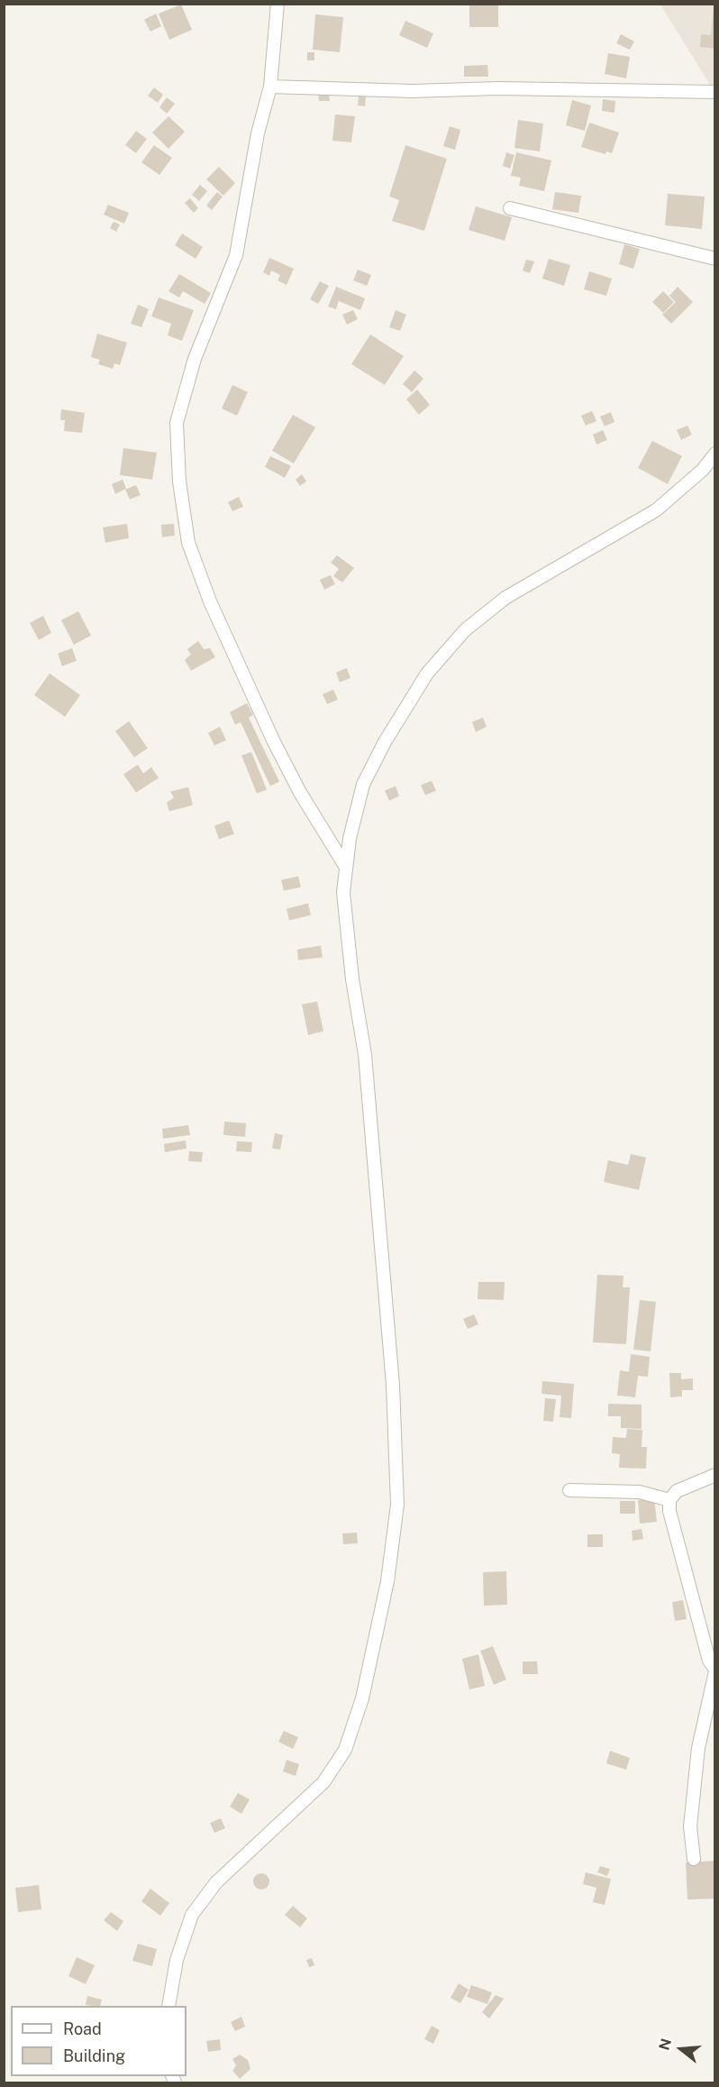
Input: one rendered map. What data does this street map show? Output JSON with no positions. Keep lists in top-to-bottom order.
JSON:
{
  "legend": ["Road", "Building"],
  "north": "left"
}
